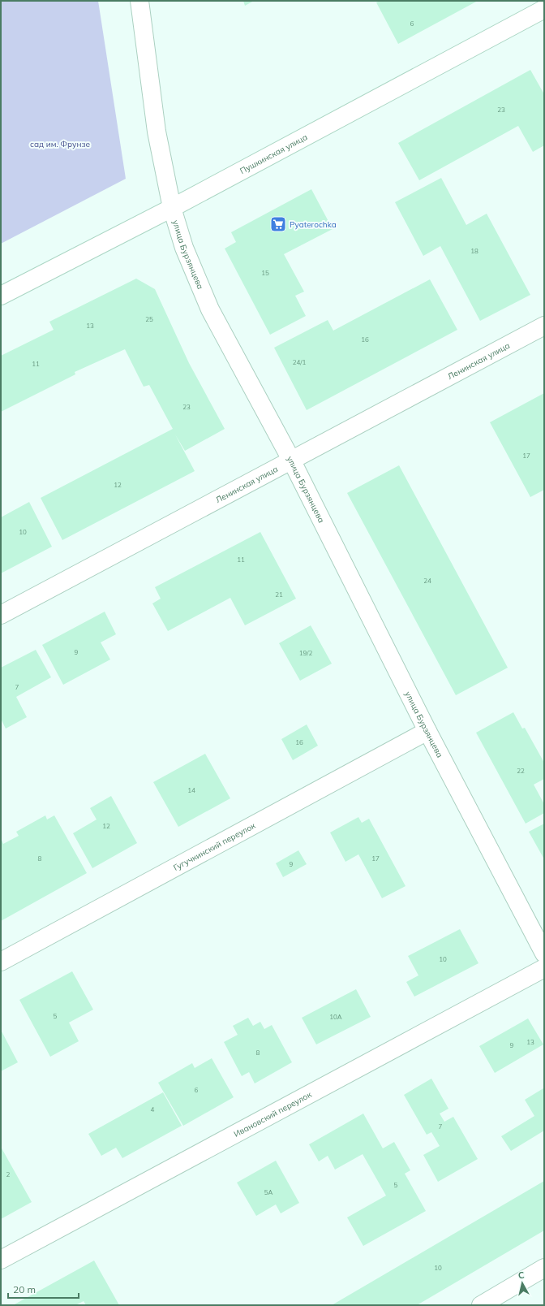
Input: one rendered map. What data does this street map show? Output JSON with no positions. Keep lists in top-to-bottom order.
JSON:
{
  "streets": {
    "street": [
      "Пушкинская улица",
      "улица Бурзянцева",
      "Ленинская улица",
      "Гугучкинский переулок",
      "Ивановский переулок"
    ]
  },
  "crossings": [
    ["Пушкинская улица", "улица Бурзянцева"],
    ["улица Бурзянцева", "Ленинская улица"],
    ["улица Бурзянцева", "Гугучкинский переулок"]
  ],
  "parks": ["сад им. Фрунзе"],
  "places": {
    "supermarket": ["Pyaterochka"]
  },
  "house_numbers": [
    "6",
    "23",
    "18",
    "15",
    "25",
    "13",
    "16",
    "24/1",
    "11",
    "23",
    "17",
    "12",
    "10",
    "11",
    "24",
    "21",
    "9",
    "19/2",
    "7",
    "16",
    "22",
    "14",
    "12",
    "8",
    "17",
    "9",
    "10",
    "5",
    "10А",
    "13",
    "9",
    "8",
    "6",
    "4",
    "7",
    "2",
    "5",
    "5А",
    "10"
  ],
  "scale_bar": "20 m",
  "north": "top"
}
